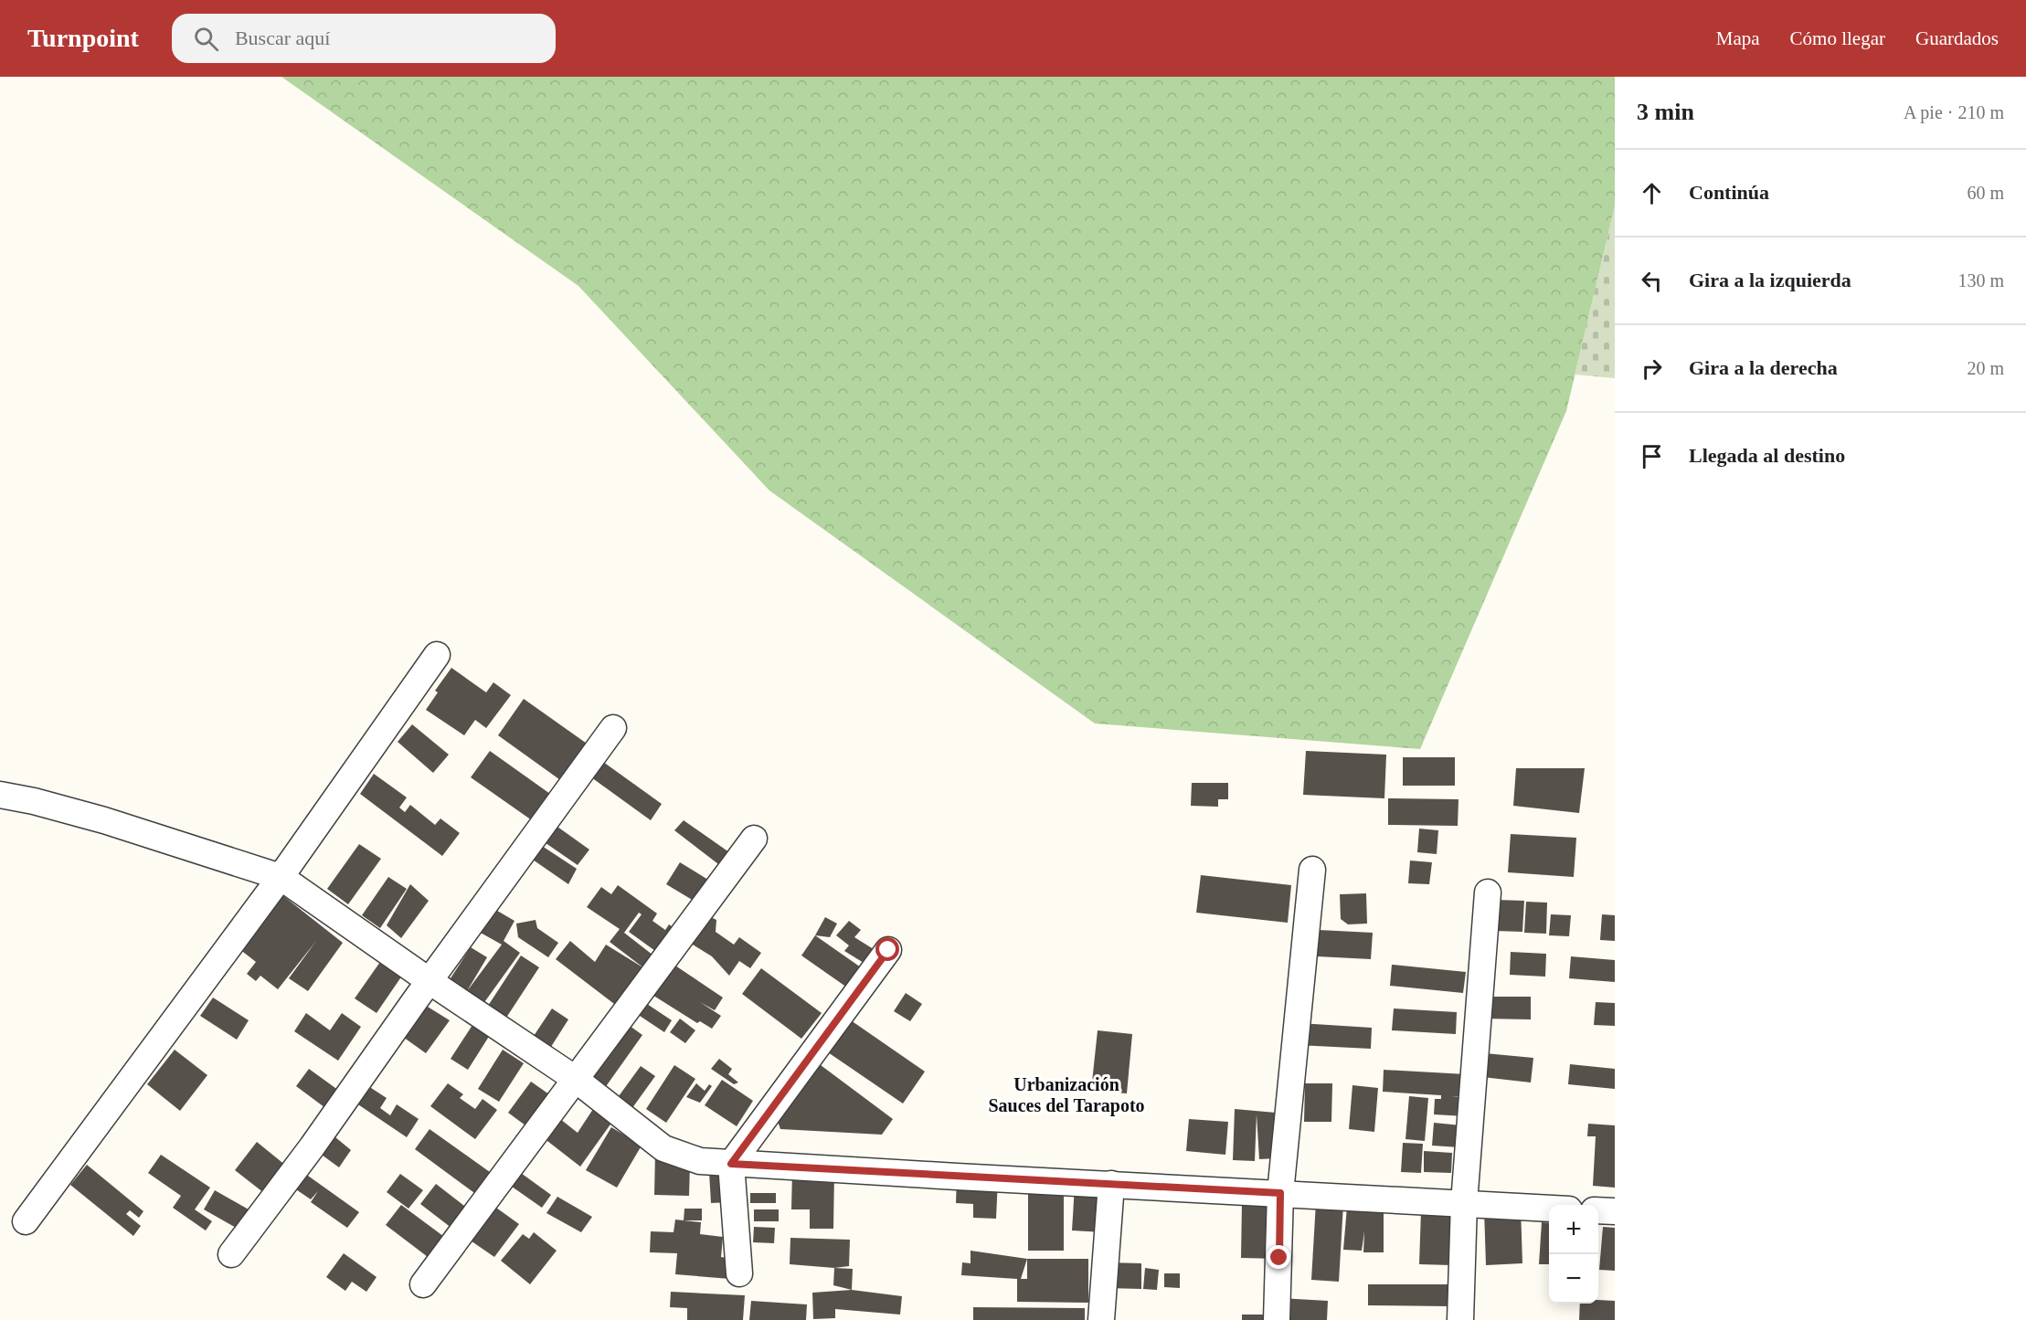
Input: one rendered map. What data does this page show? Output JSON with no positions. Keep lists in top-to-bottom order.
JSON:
{
  "districts": ["Urbanización Sauces del Tarapoto"],
  "page": {
    "header": "Turnpoint",
    "search": "Buscar aquí",
    "nav": ["Mapa", "Cómo llegar", "Guardados"],
    "heading": ["3 min", "A pie · 210 m"],
    "list": [
      ["Continúa", "60 m"],
      ["Gira a la izquierda", "130 m"],
      ["Gira a la derecha", "20 m"],
      "Llegada al destino"
    ],
    "map_buttons": ["+", "−"]
  }
}
